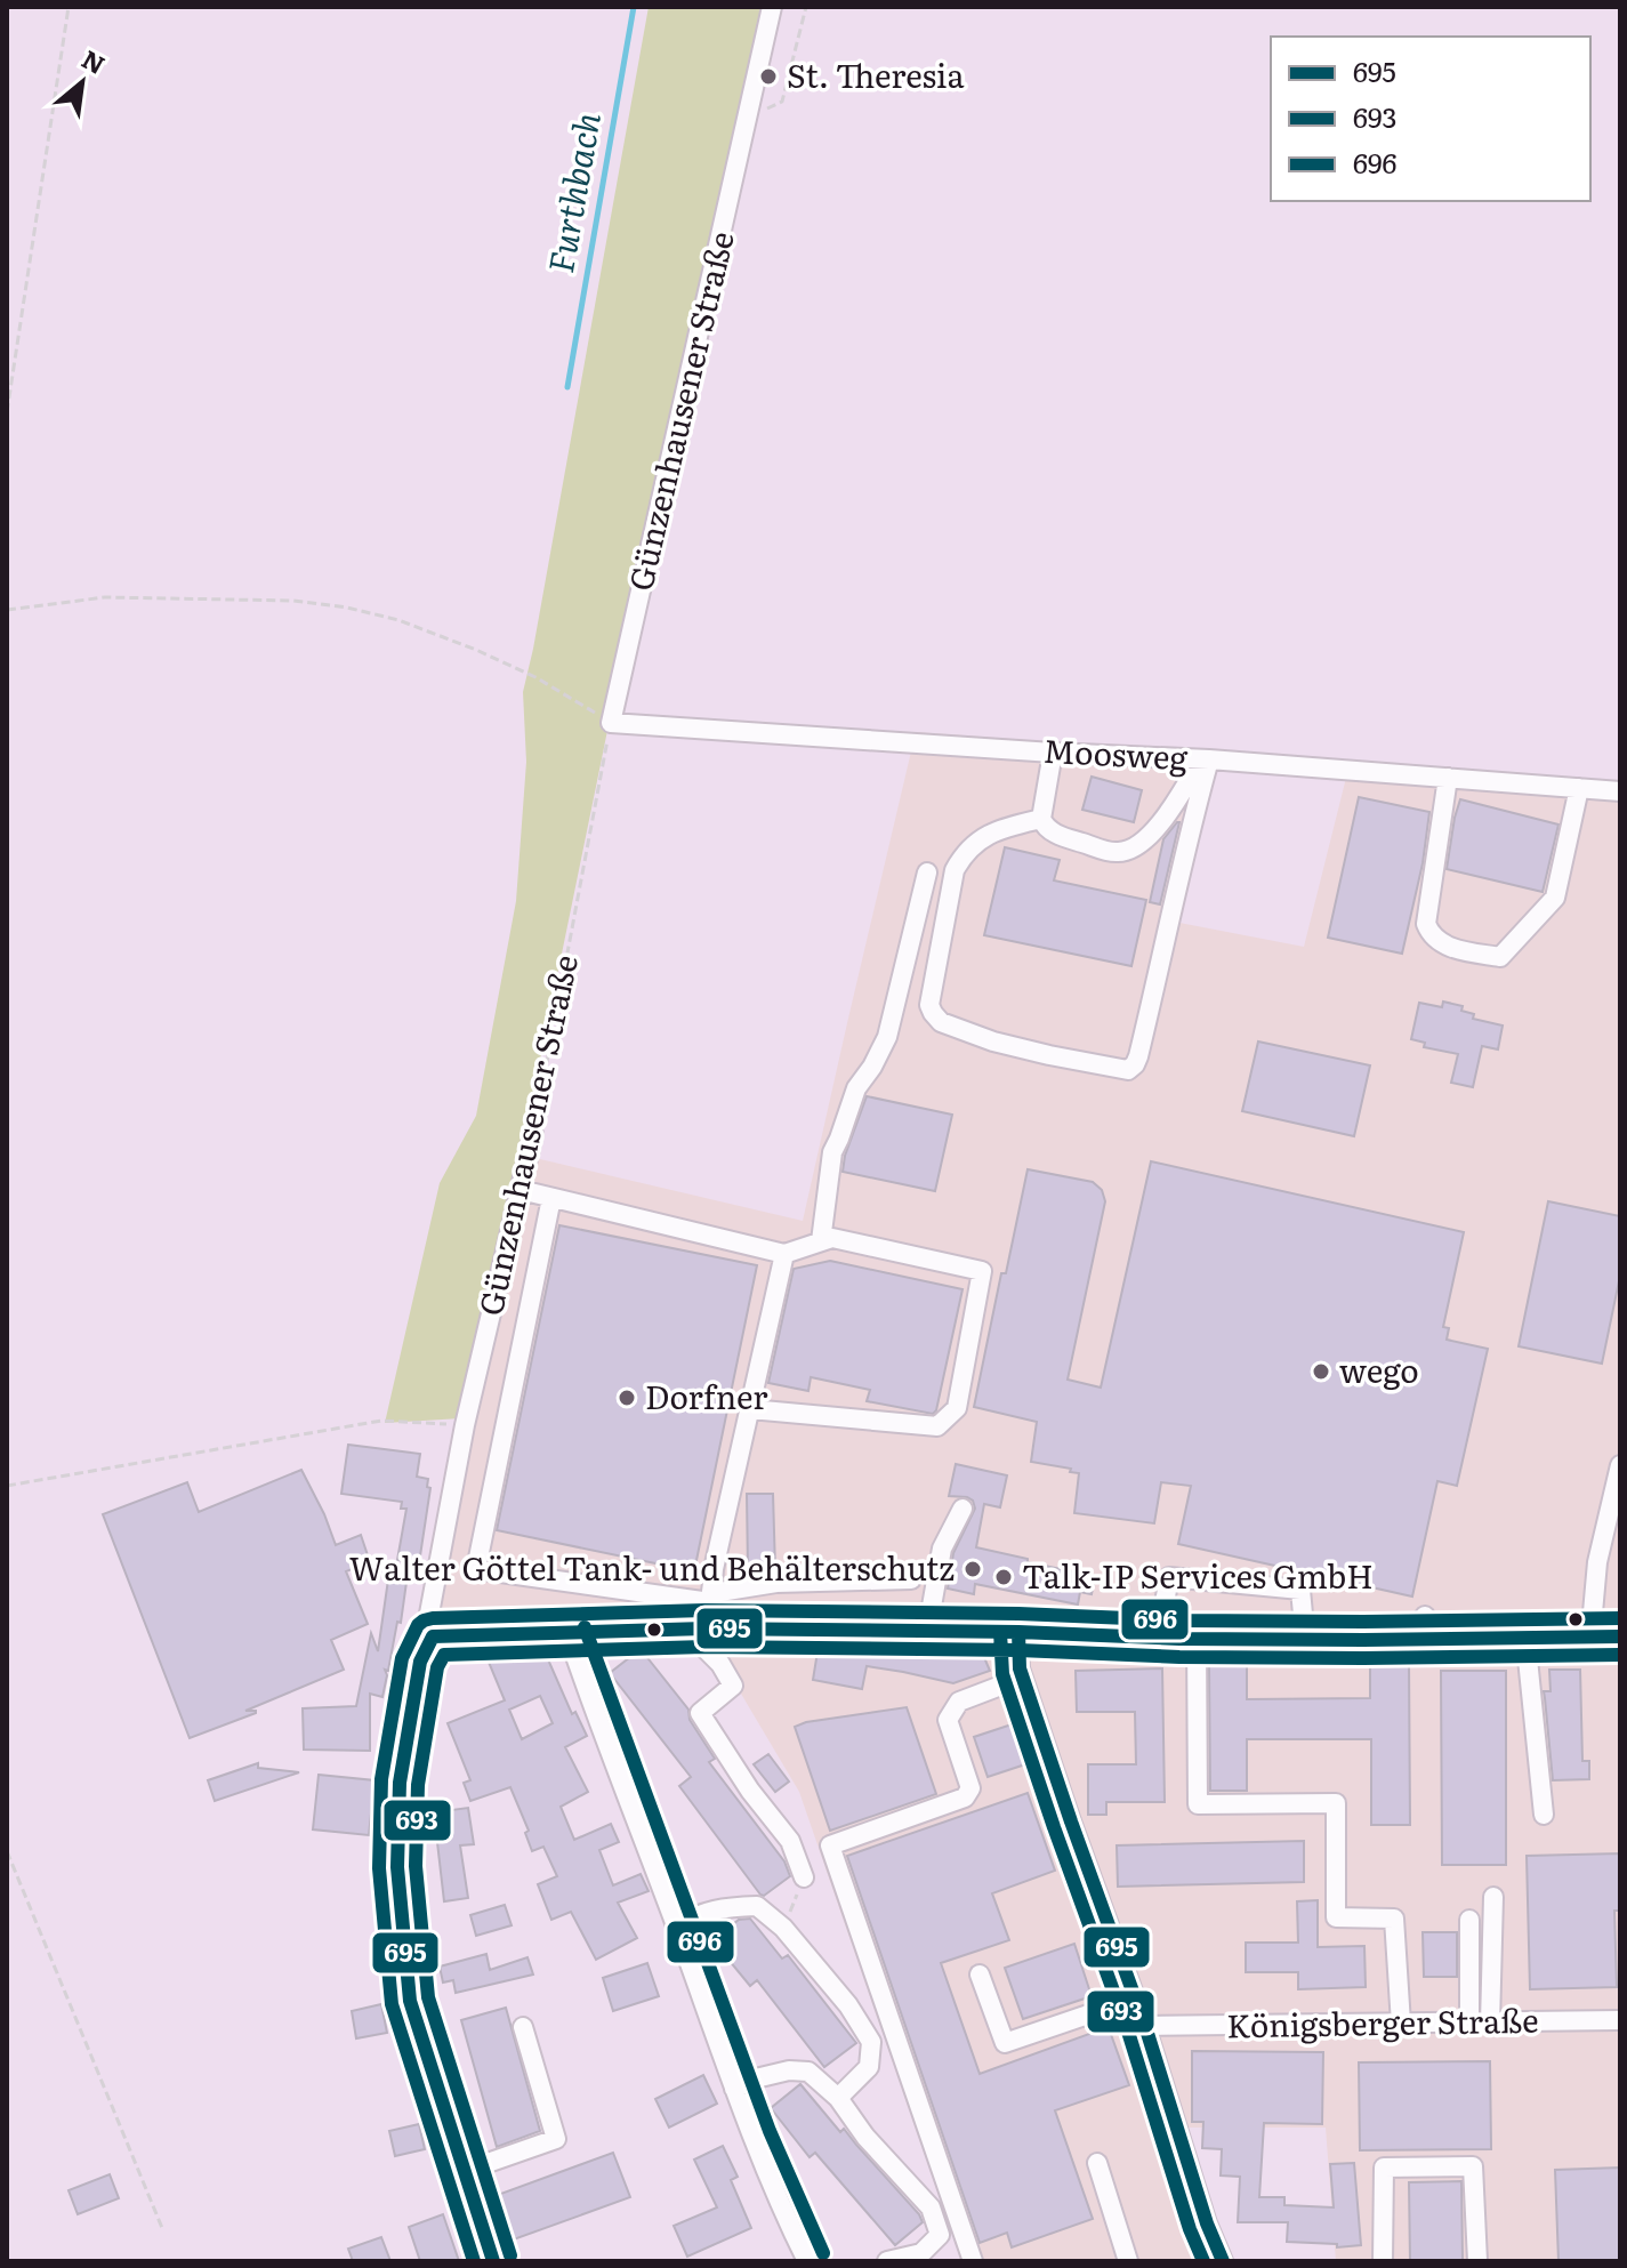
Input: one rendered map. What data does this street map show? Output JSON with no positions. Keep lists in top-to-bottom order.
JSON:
{
  "streets": {
    "street": ["Günzenhausener Straße", "Moosweg", "Königsberger Straße"]
  },
  "crossings": [
    ["Günzenhausener Straße", "Moosweg"]
  ],
  "water": ["Furthbach"],
  "places": [
    "St. Theresia",
    "wego",
    "Dorfner",
    "Walter Göttel Tank- und Behälterschutz",
    "Talk-IP Services GmbH"
  ],
  "lines": ["transit line 696", "transit line 695", "transit line 693"],
  "legend": ["695", "693", "696"],
  "north": "top right"
}
